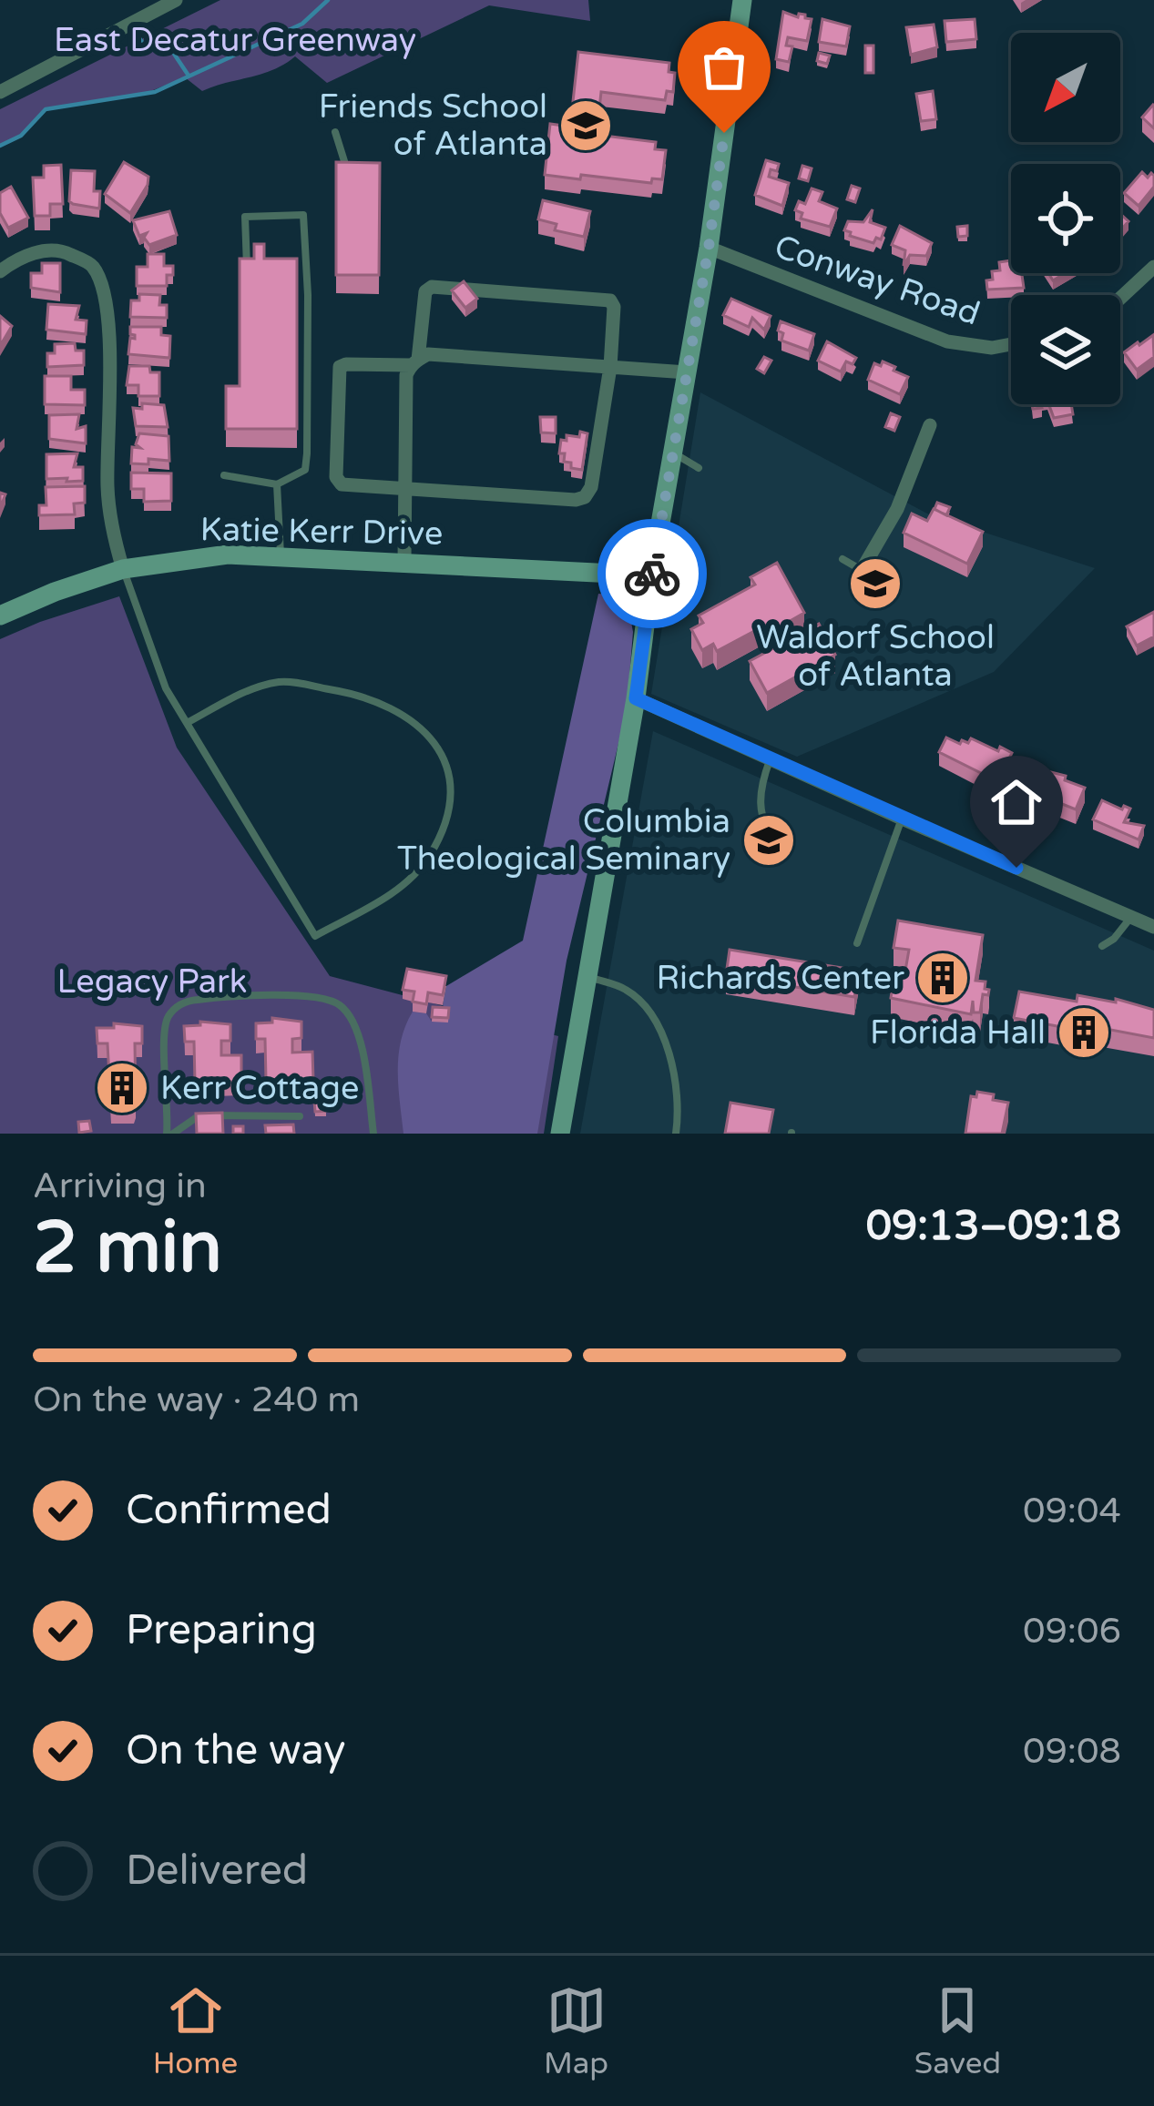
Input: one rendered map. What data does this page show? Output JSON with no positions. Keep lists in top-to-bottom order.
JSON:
{
  "streets": {
    "main road": ["Katie Kerr Drive"],
    "street": ["Conway Road"]
  },
  "parks": ["East Decatur Greenway", "Legacy Park"],
  "places": {
    "school or university": ["Friends School of Atlanta", "Waldorf School of Atlanta", "Columbia Theological Seminary"],
    "building": ["Richards Center", "Florida Hall", "Kerr Cottage"]
  },
  "north": "bottom left",
  "page": {
    "heading": ["2 min", "Arriving in", "09:13–09:18"],
    "bar": "On the way · 240 m",
    "list": [
      ["Confirmed", "09:04"],
      ["Preparing", "09:06"],
      ["On the way", "09:08"],
      "Delivered"
    ],
    "tabs": ["Home", "Map", "Saved"]
  }
}
